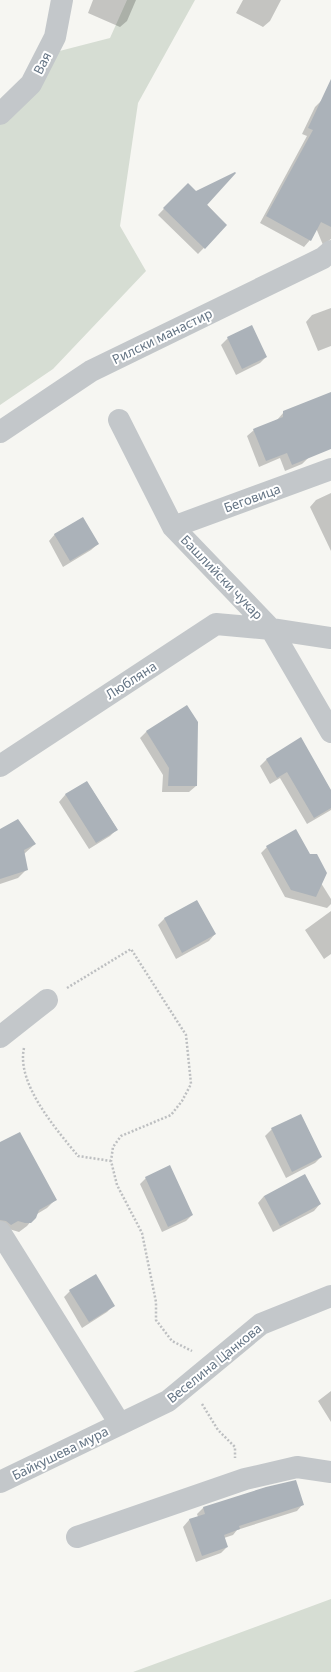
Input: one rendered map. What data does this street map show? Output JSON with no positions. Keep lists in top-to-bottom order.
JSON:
{
  "streets": {
    "street": [
      "Вая",
      "Рилски манастир",
      "Беговица",
      "Башлийски чукар",
      "Любляна",
      "Веселина Цанкова",
      "Байкушева мура"
    ]
  },
  "crossings": [
    ["Беговица", "Башлийски чукар"],
    ["Башлийски чукар", "Любляна"],
    ["Веселина Цанкова", "Байкушева мура"]
  ]
}
